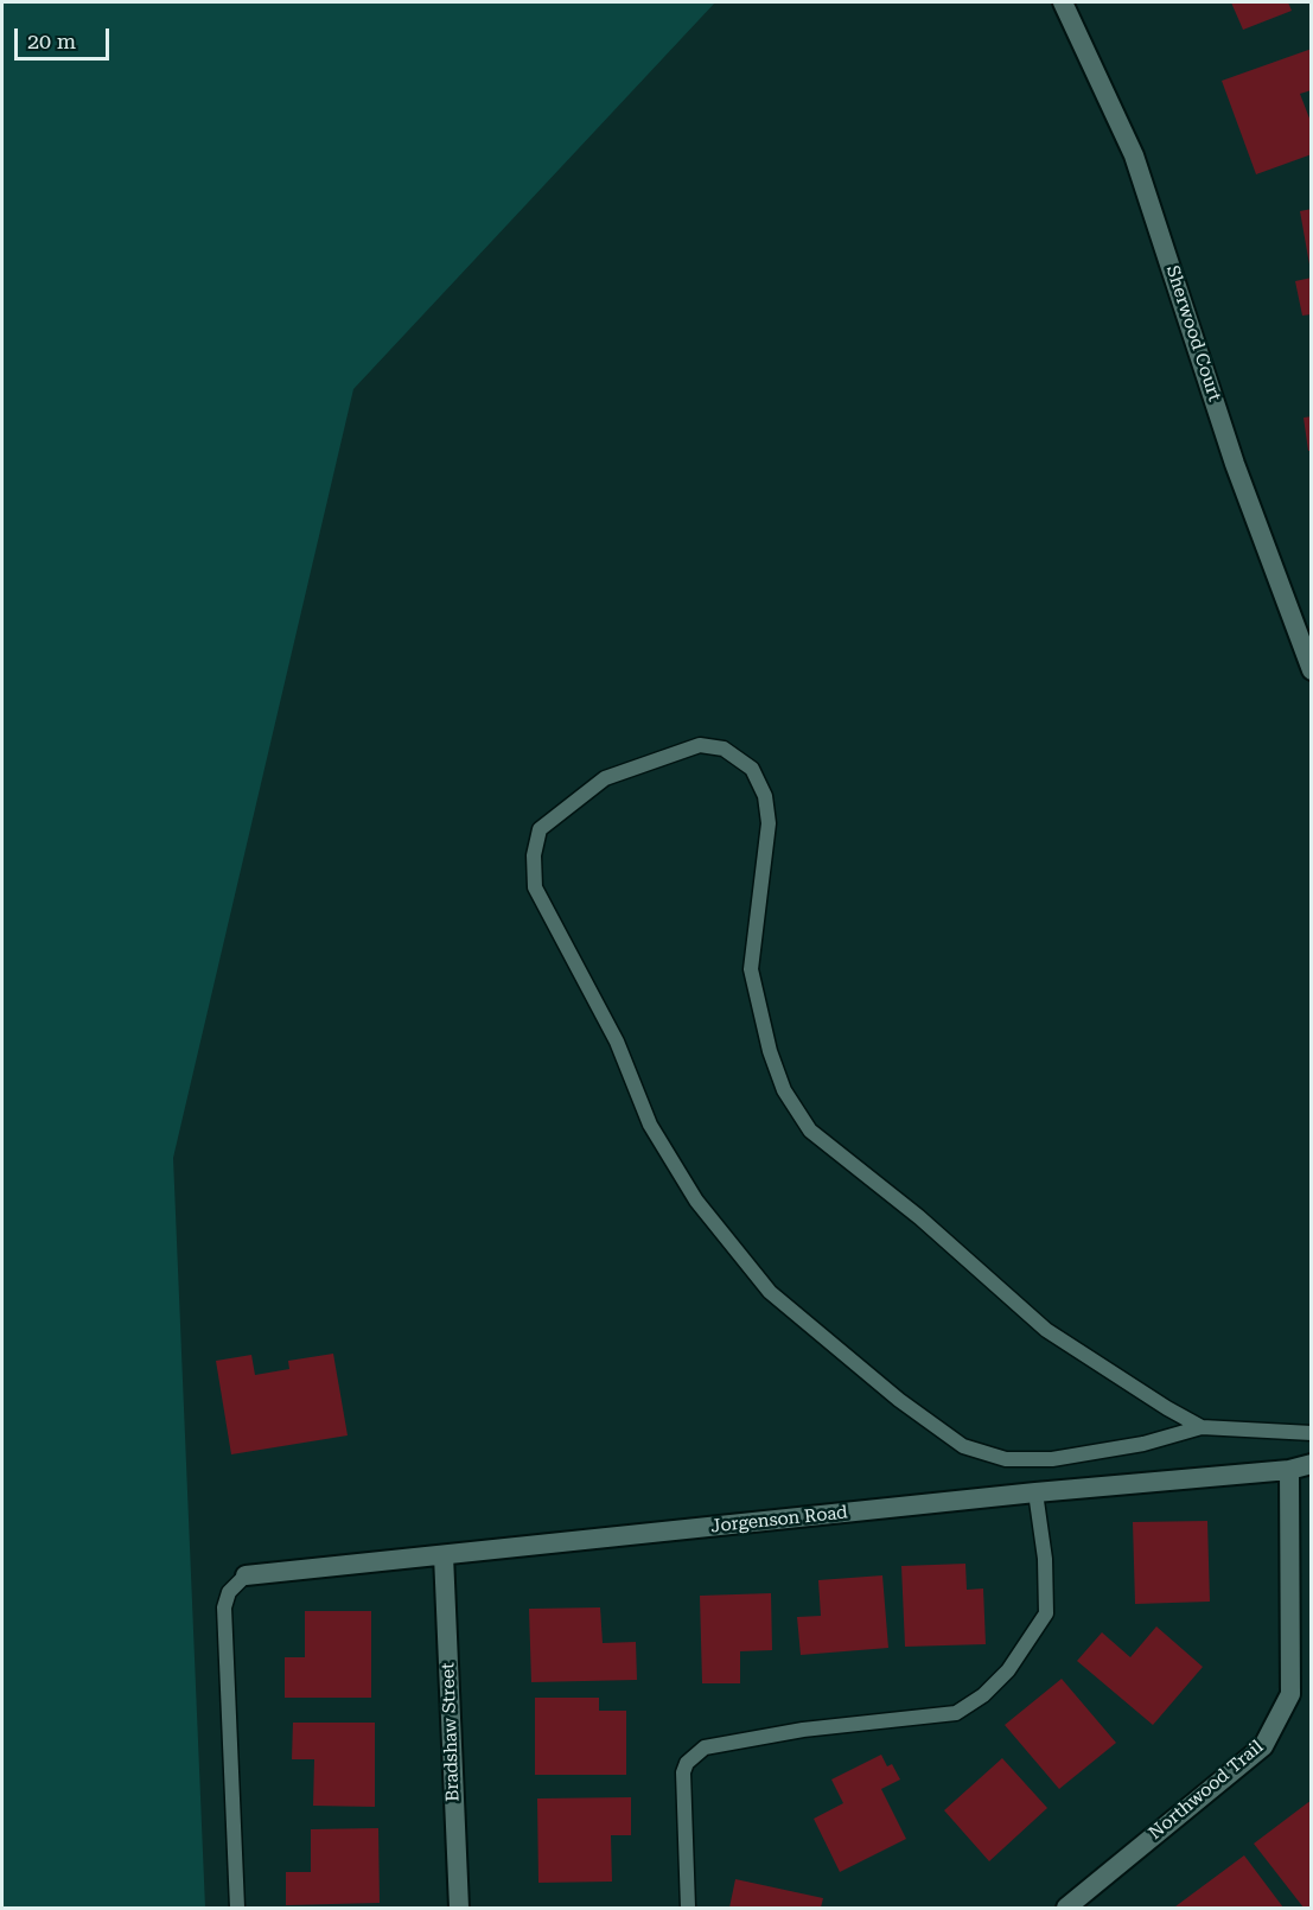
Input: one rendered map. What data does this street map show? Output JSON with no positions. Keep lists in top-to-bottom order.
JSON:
{
  "streets": {
    "street": [
      "Sherwood Court",
      "Jorgenson Road",
      "Bradshaw Street",
      "Northwood Trail"
    ]
  },
  "crossings": [
    ["Jorgenson Road", "Bradshaw Street"],
    ["Jorgenson Road", "Northwood Trail"]
  ],
  "scale_bar": "20 m"
}
